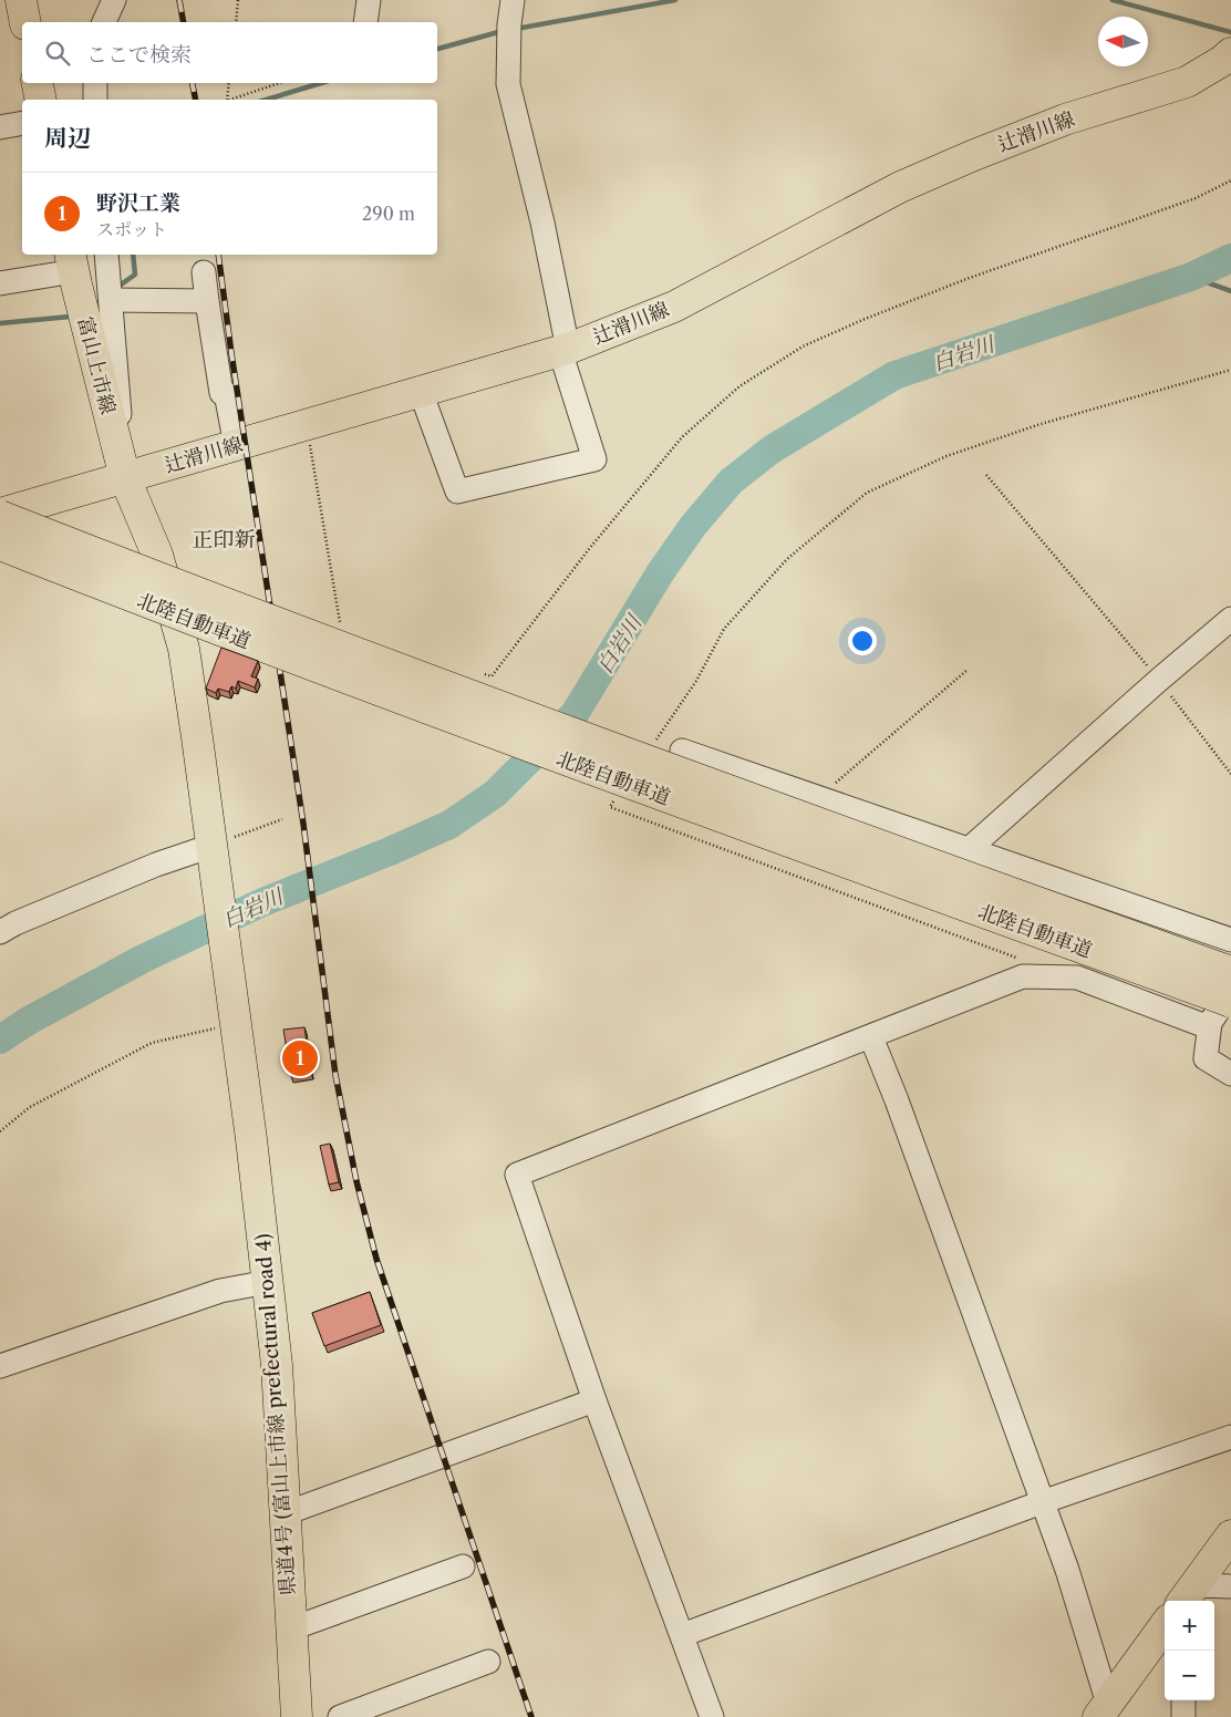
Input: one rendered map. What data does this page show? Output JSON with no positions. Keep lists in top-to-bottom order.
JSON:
{
  "streets": {
    "main road": [
      "辻滑川線",
      "富山上市線",
      "北陸自動車道",
      "県道4号 (富山上市線 prefectural road 4)"
    ]
  },
  "crossings": [
    ["辻滑川線", "富山上市線"],
    ["辻滑川線", "北陸自動車道"]
  ],
  "districts": ["正印新"],
  "water": ["白岩川"],
  "north": "left",
  "page": {
    "search": "ここで検索",
    "heading": "周辺",
    "list": [
      {
        "mark": "1",
        "name": "野沢工業",
        "note": "スポット",
        "value": "290 m"
      }
    ],
    "pins": "1",
    "map_buttons": ["+", "−"]
  }
}
